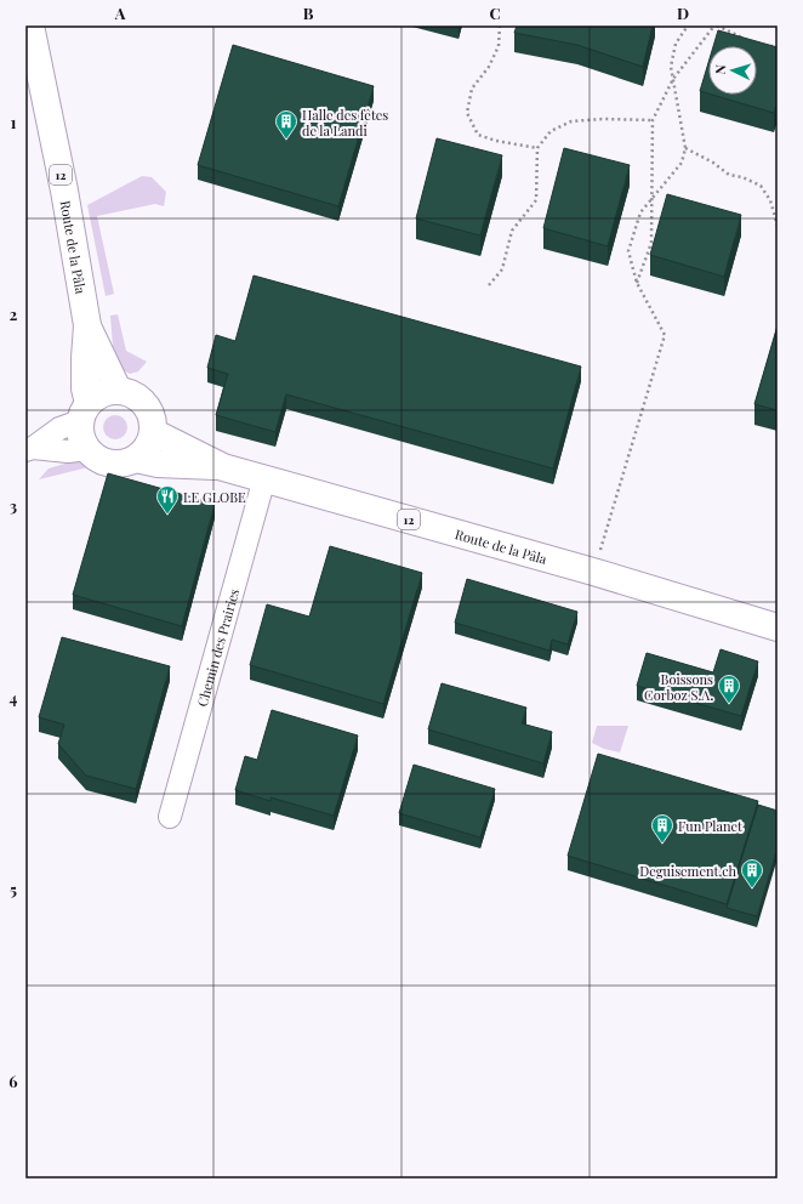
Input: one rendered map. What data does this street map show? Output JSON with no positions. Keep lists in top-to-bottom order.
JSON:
{
  "streets": {
    "main road": ["12", "Route de la Pâla"],
    "street": ["Chemin des Prairies"]
  },
  "crossings": [
    ["Route de la Pâla", "Chemin des Prairies"]
  ],
  "places": {
    "building": [
      "Halle des fêtes de la Landi",
      "Boissons Corboz S.A.",
      "Fun Planet",
      "Deguisement.ch"
    ],
    "restaurant": ["LE GLOBE"]
  },
  "north": "left",
  "grid": {
    "columns": [
      "A",
      "B",
      "C",
      "D"
    ],
    "rows": [
      "1",
      "2",
      "3",
      "4",
      "5",
      "6"
    ]
  }
}
